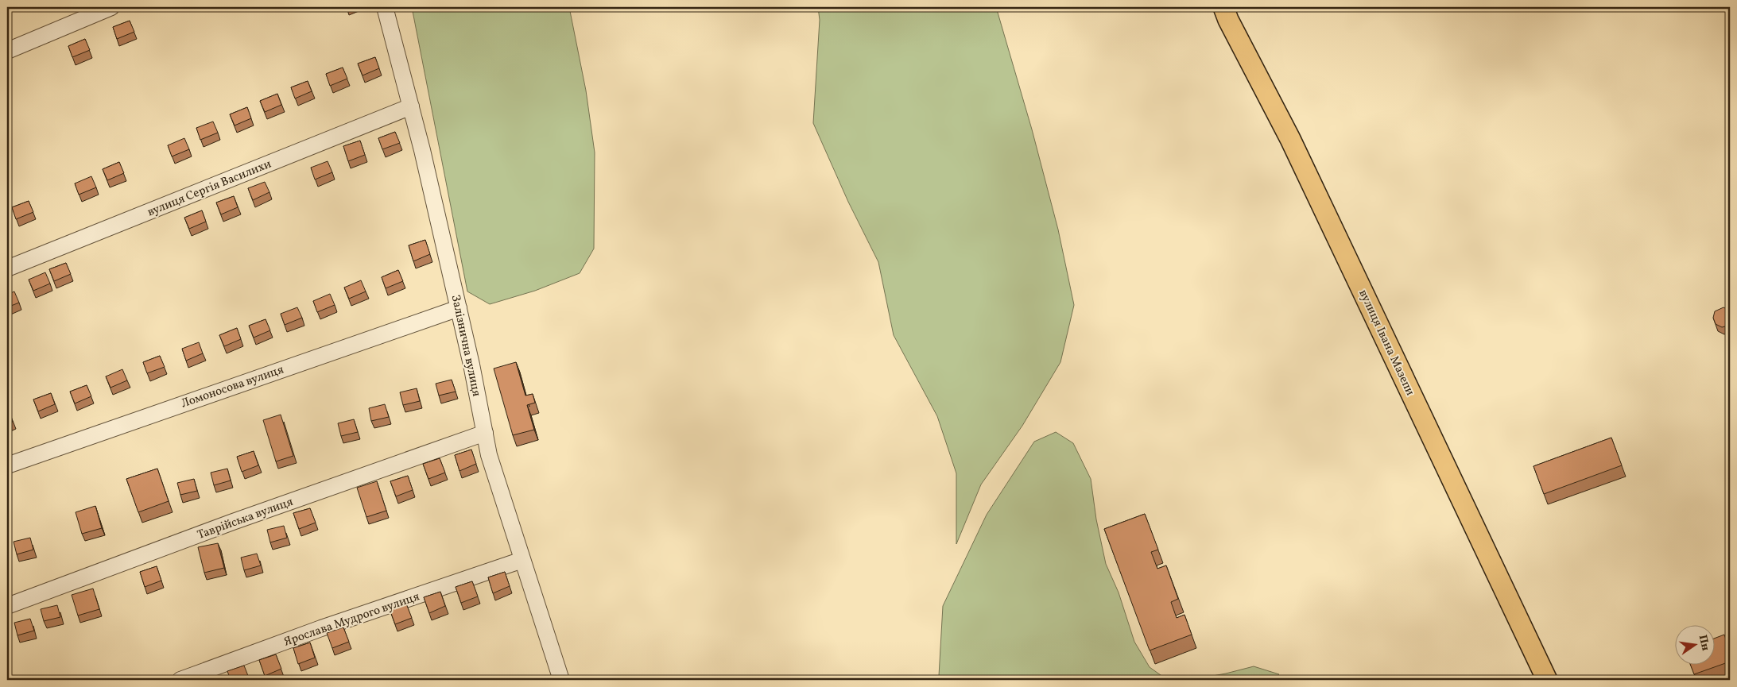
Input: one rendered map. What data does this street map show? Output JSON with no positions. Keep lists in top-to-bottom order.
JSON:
{
  "streets": {
    "main road": ["вулиця Івана Мазепи"],
    "street": [
      "вулиця Сергія Василихи",
      "Залізнична вулиця",
      "Ломоносова вулиця",
      "Таврійська вулиця",
      "Ярослава Мудрого вулиця"
    ]
  },
  "crossings": [
    ["вулиця Сергія Василихи", "Залізнична вулиця"],
    ["Залізнична вулиця", "Ломоносова вулиця"],
    ["Залізнична вулиця", "Таврійська вулиця"],
    ["Залізнична вулиця", "Ярослава Мудрого вулиця"]
  ],
  "north": "right"
}
